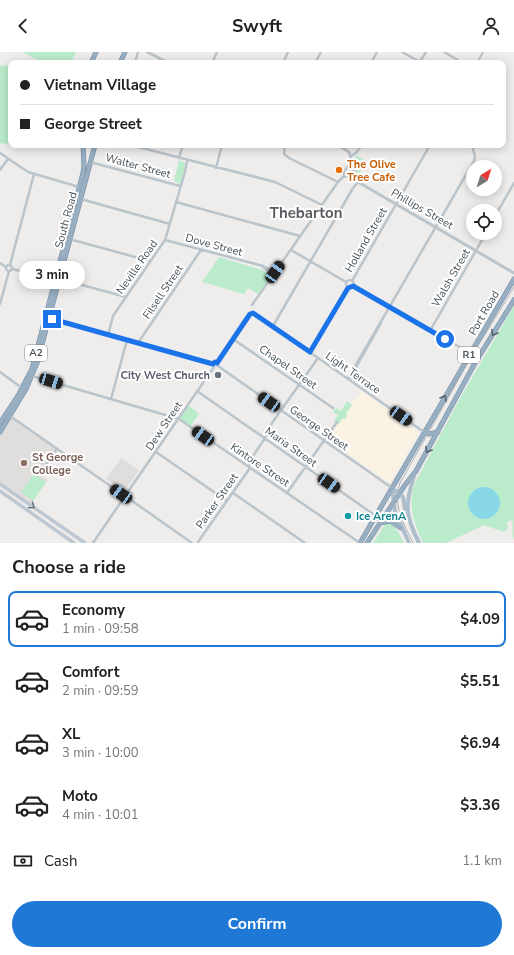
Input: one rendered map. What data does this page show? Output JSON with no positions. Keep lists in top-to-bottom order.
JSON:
{
  "streets": {
    "highway": [
      "South Road",
      "Port Road",
      "A2",
      "R1"
    ],
    "street": [
      "Walter Street",
      "Phillips Street",
      "Holland Street",
      "Dove Street",
      "Neville Road",
      "Walsh Street",
      "Filsell Street",
      "Chapel Street",
      "Light Terrace",
      "Dew Street",
      "George Street",
      "Maria Street",
      "Kintore Street",
      "Parker Street"
    ]
  },
  "crossings": [
    ["Walter Street", "South Road"],
    ["Walter Street", "Neville Road"],
    ["Phillips Street", "Holland Street"],
    ["Phillips Street", "Walsh Street"],
    ["South Road", "Kintore Street"],
    ["Holland Street", "Light Terrace"],
    ["Dove Street", "Neville Road"],
    ["Dove Street", "Filsell Street"],
    ["Port Road", "R1"],
    ["Port Road", "Light Terrace"],
    ["Port Road", "George Street"],
    ["R1", "George Street"],
    ["R1", "Maria Street"],
    ["R1", "Kintore Street"],
    ["Chapel Street", "Light Terrace"],
    ["Chapel Street", "Parker Street"],
    ["Light Terrace", "Parker Street"],
    ["Dew Street", "Maria Street"],
    ["Dew Street", "Kintore Street"],
    ["George Street", "Parker Street"],
    ["Maria Street", "Parker Street"],
    ["Kintore Street", "Parker Street"]
  ],
  "districts": ["Thebarton"],
  "places": [
    "The Olive Tree Cafe",
    "City West Church",
    "St George College",
    "Ice ArenA"
  ],
  "north": "top right",
  "page": {
    "header": "Swyft",
    "banner": ["Vietnam Village", "George Street"],
    "bubble": "3 min",
    "heading": "Choose a ride",
    "list": [
      {
        "name": "Economy",
        "note": "1 min · 09:58",
        "value": "$4.09"
      },
      {
        "name": "Comfort",
        "note": "2 min · 09:59",
        "value": "$5.51"
      },
      {
        "name": "XL",
        "note": "3 min · 10:00",
        "value": "$6.94"
      },
      {
        "name": "Moto",
        "note": "4 min · 10:01",
        "value": "$3.36"
      }
    ],
    "pay": ["Cash", "1.1 km"],
    "buttons": "Confirm"
  }
}
